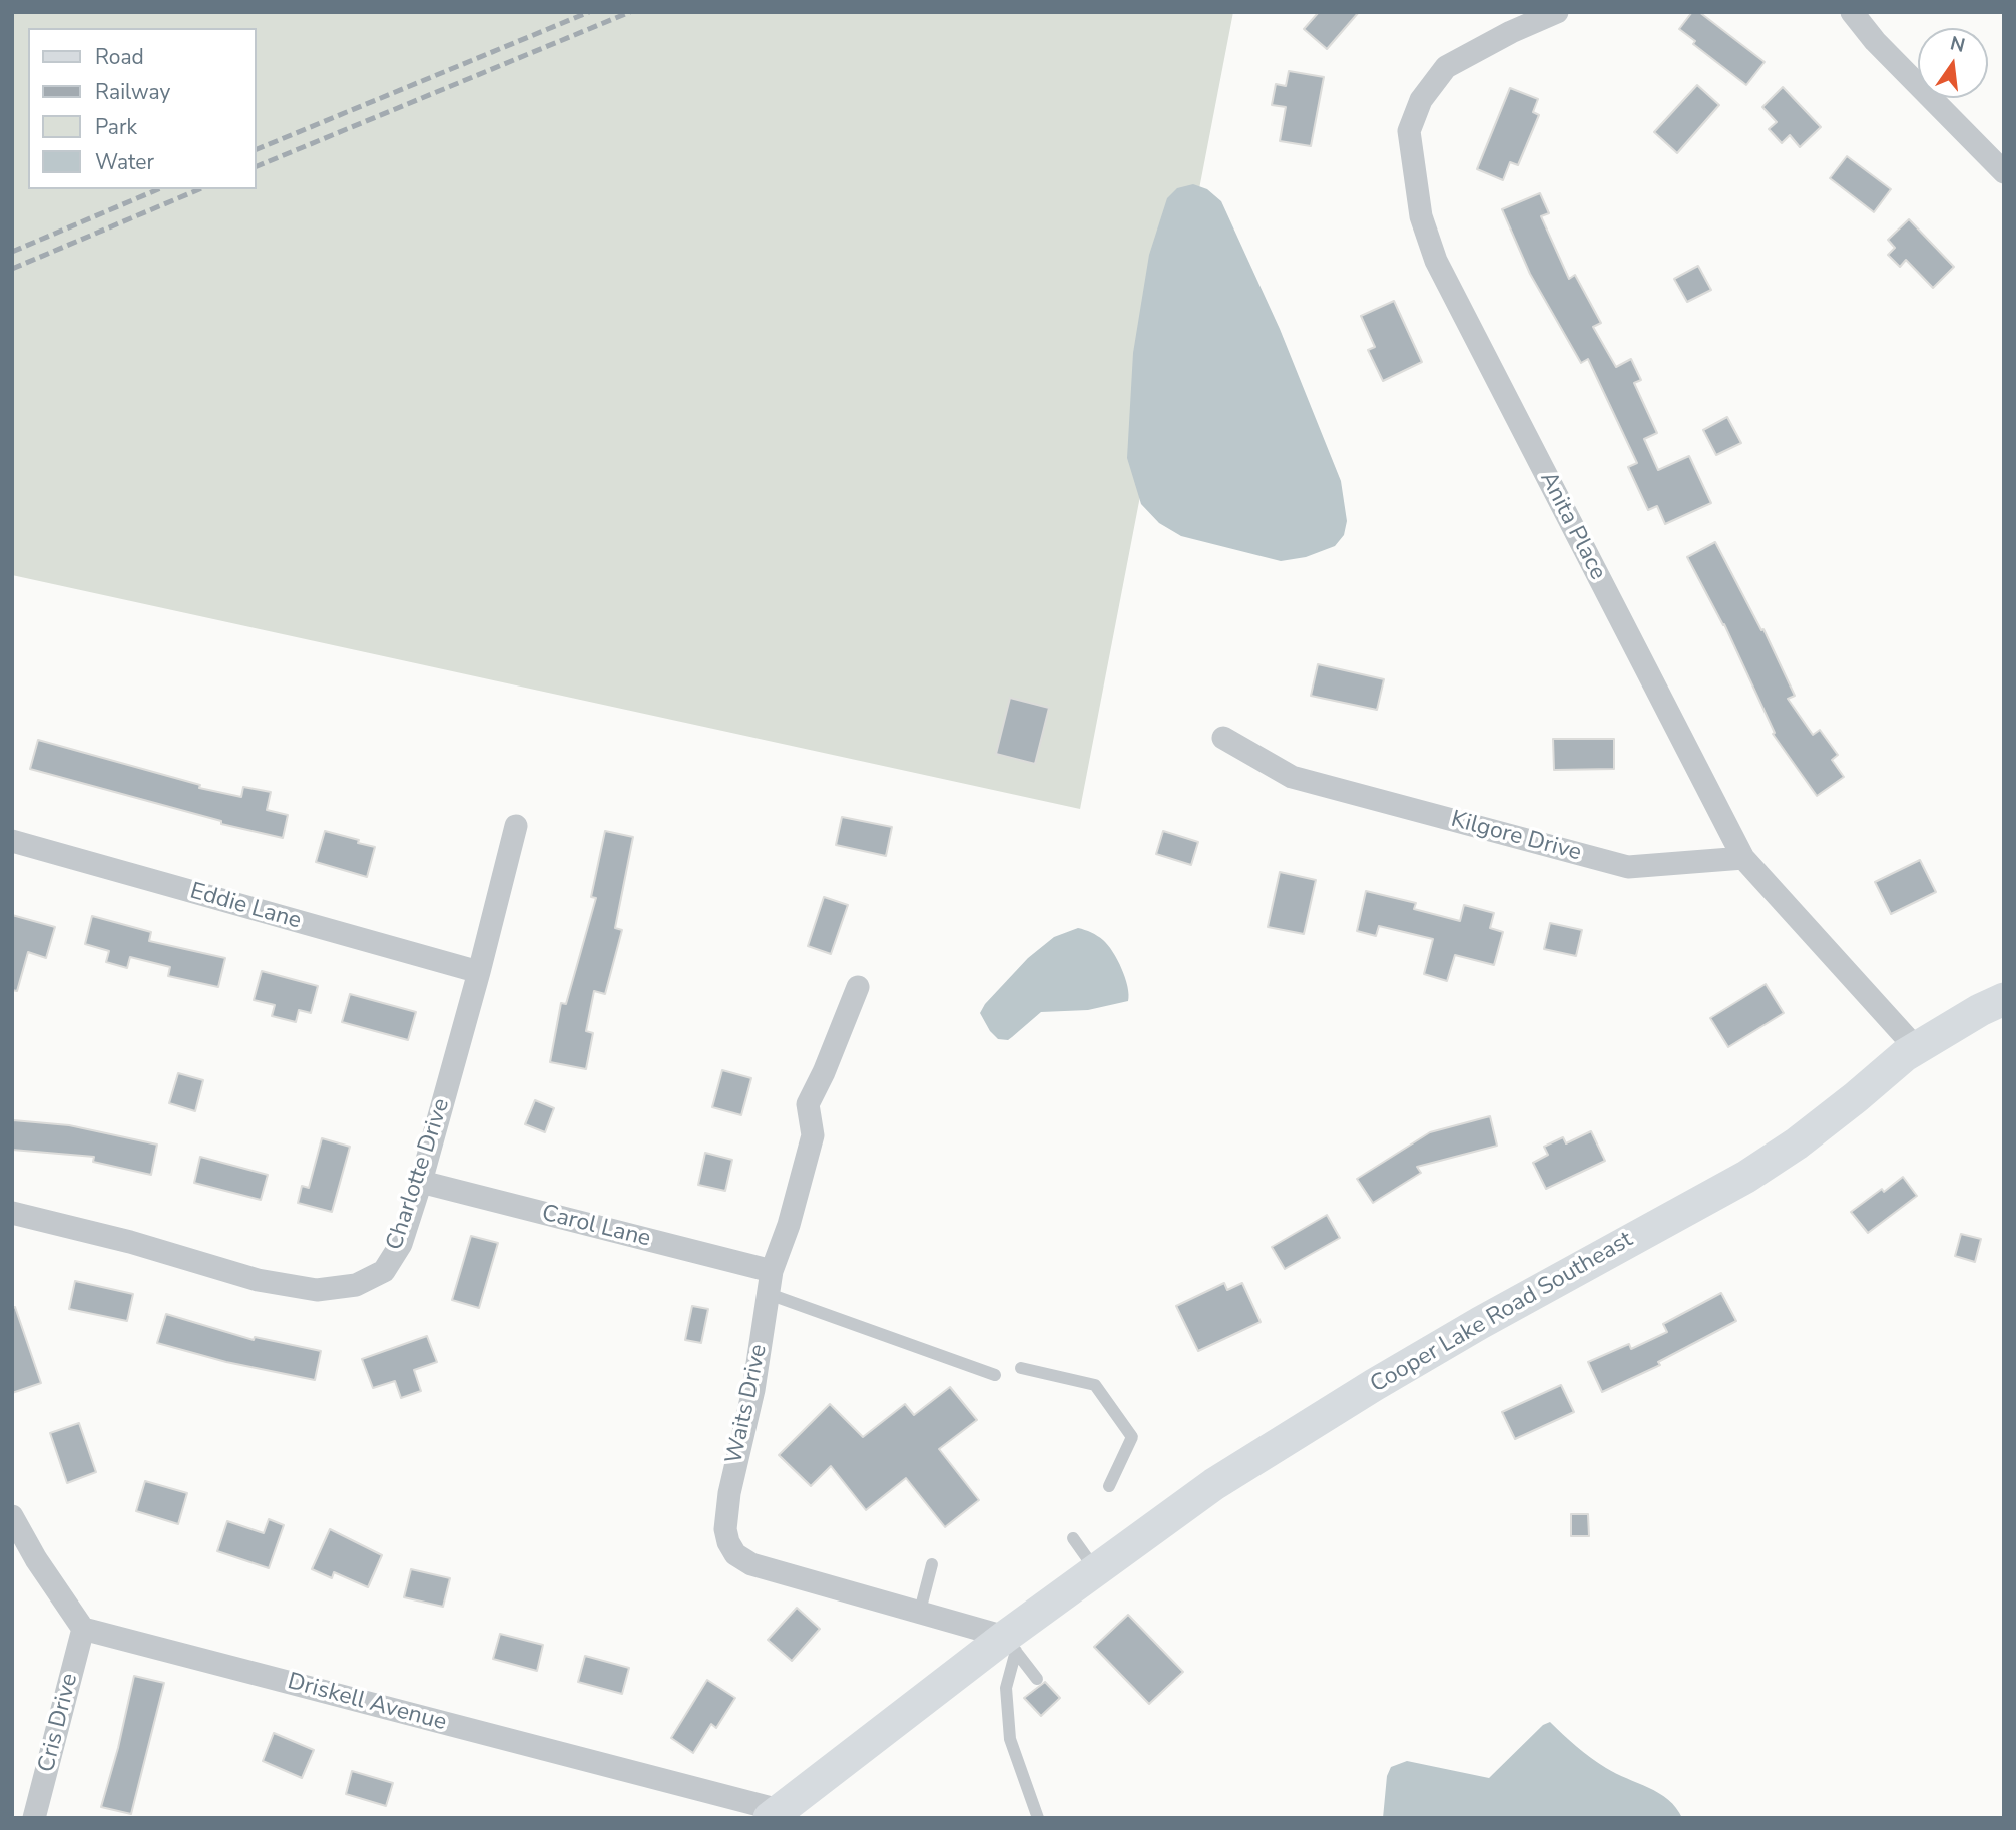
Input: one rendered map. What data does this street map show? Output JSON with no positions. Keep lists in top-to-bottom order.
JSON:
{
  "streets": {
    "street": [
      "Anita Place",
      "Kilgore Drive",
      "Eddie Lane",
      "Charlotte Drive",
      "Carol Lane",
      "Cooper Lake Road Southeast",
      "Waits Drive",
      "Driskell Avenue",
      "Cris Drive"
    ]
  },
  "crossings": [
    ["Anita Place", "Kilgore Drive"],
    ["Anita Place", "Cooper Lake Road Southeast"],
    ["Eddie Lane", "Charlotte Drive"],
    ["Charlotte Drive", "Carol Lane"],
    ["Carol Lane", "Waits Drive"],
    ["Cooper Lake Road Southeast", "Waits Drive"],
    ["Cooper Lake Road Southeast", "Driskell Avenue"],
    ["Driskell Avenue", "Cris Drive"]
  ],
  "legend": [
    "Road",
    "Railway",
    "Park",
    "Water"
  ],
  "north": "top"
}
